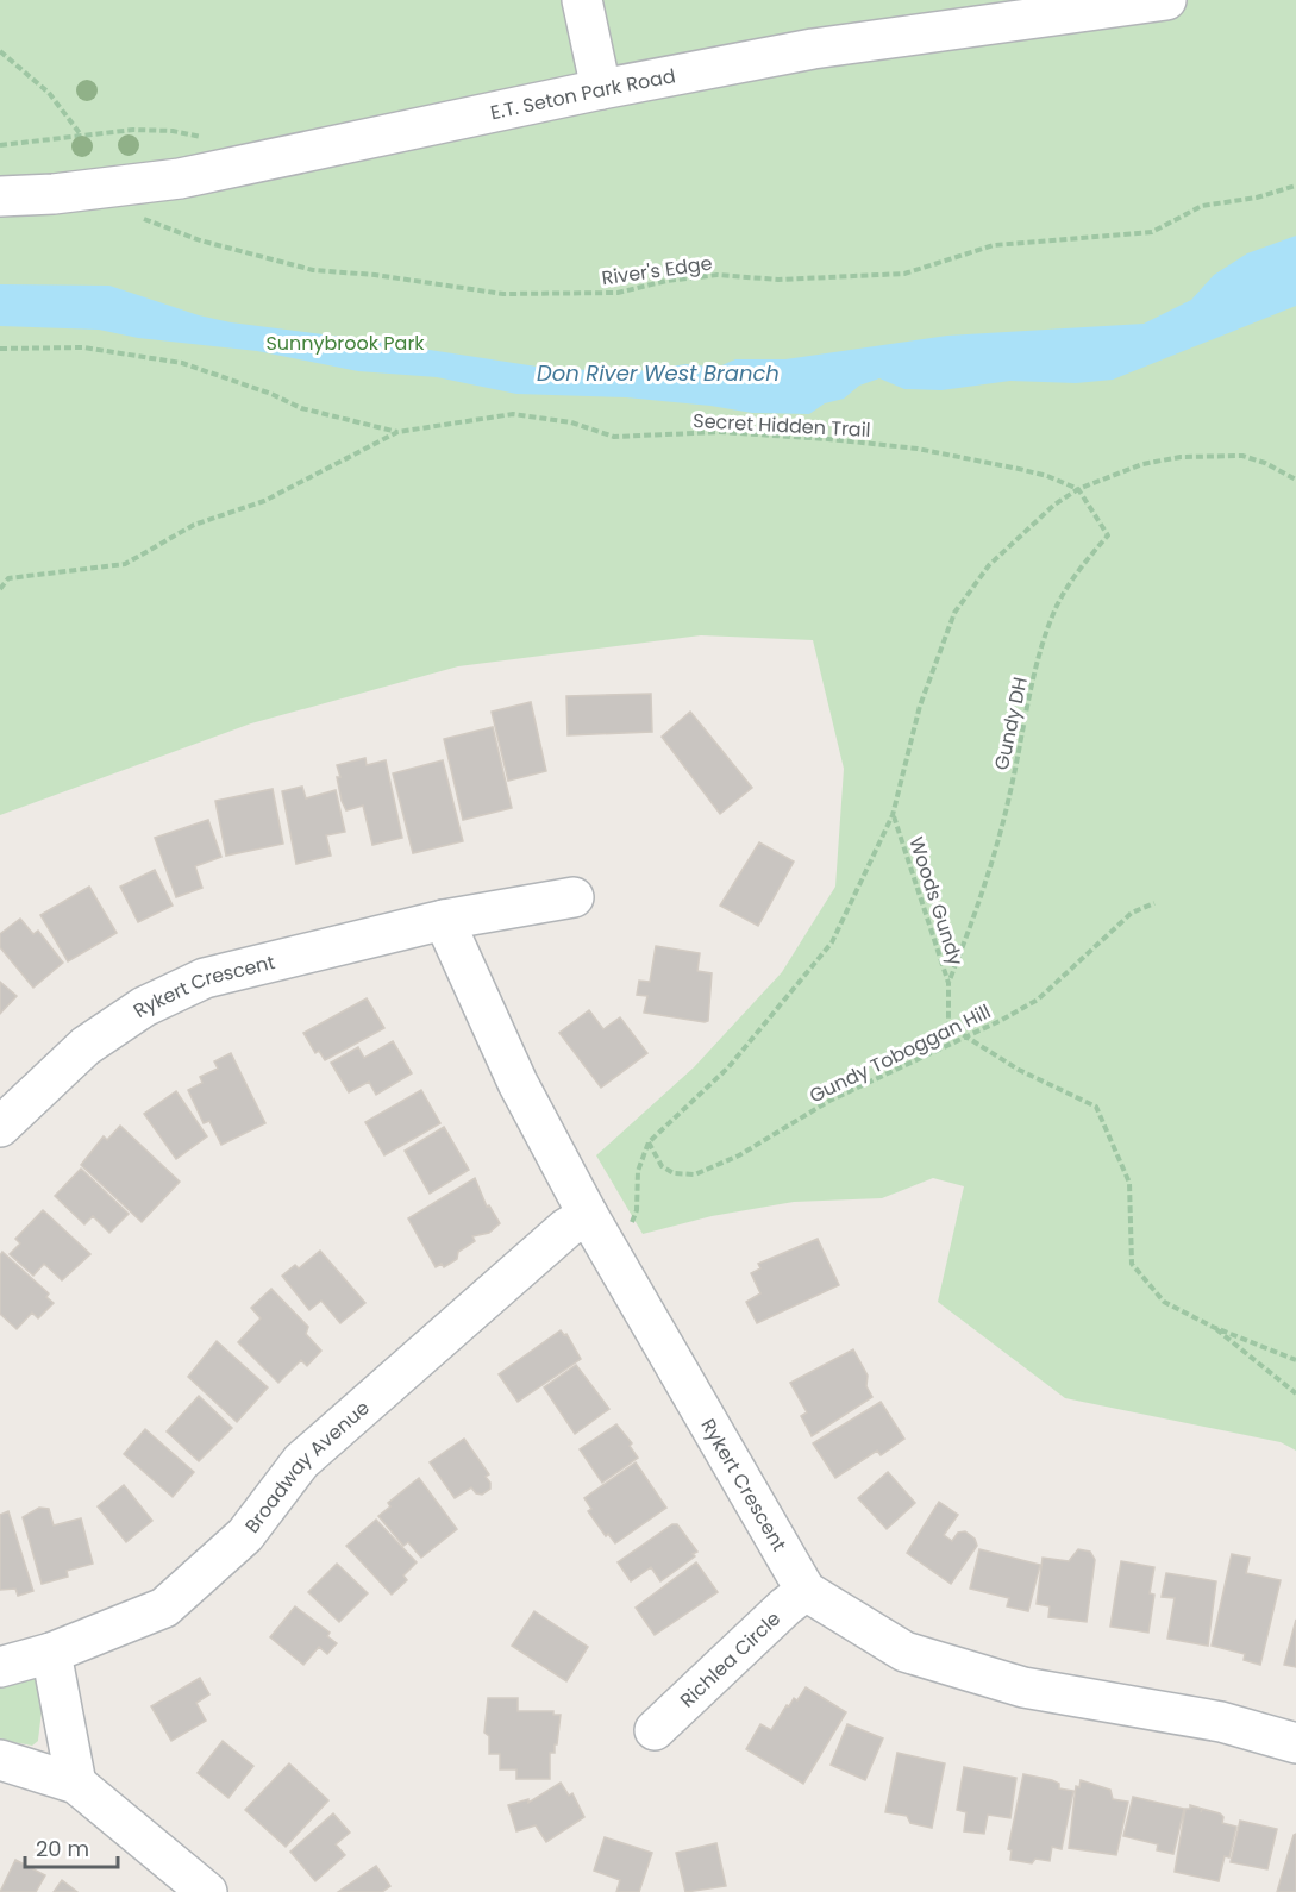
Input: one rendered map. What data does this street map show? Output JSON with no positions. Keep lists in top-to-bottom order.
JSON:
{
  "streets": {
    "street": [
      "E.T. Seton Park Road",
      "Rykert Crescent",
      "Broadway Avenue",
      "Richlea Circle"
    ],
    "path": [
      "River's Edge",
      "Secret Hidden Trail",
      "Gundy DH",
      "Woods Gundy",
      "Gundy Toboggan Hill"
    ]
  },
  "crossings": [
    ["E.T. Seton Park Road", "River's Edge"],
    ["Secret Hidden Trail", "Gundy DH"],
    ["Gundy DH", "Woods Gundy"],
    ["Woods Gundy", "Gundy Toboggan Hill"],
    ["Rykert Crescent", "Broadway Avenue"],
    ["Rykert Crescent", "Richlea Circle"]
  ],
  "water": ["Don River West Branch"],
  "parks": ["Sunnybrook Park"],
  "scale_bar": "20 m"
}
